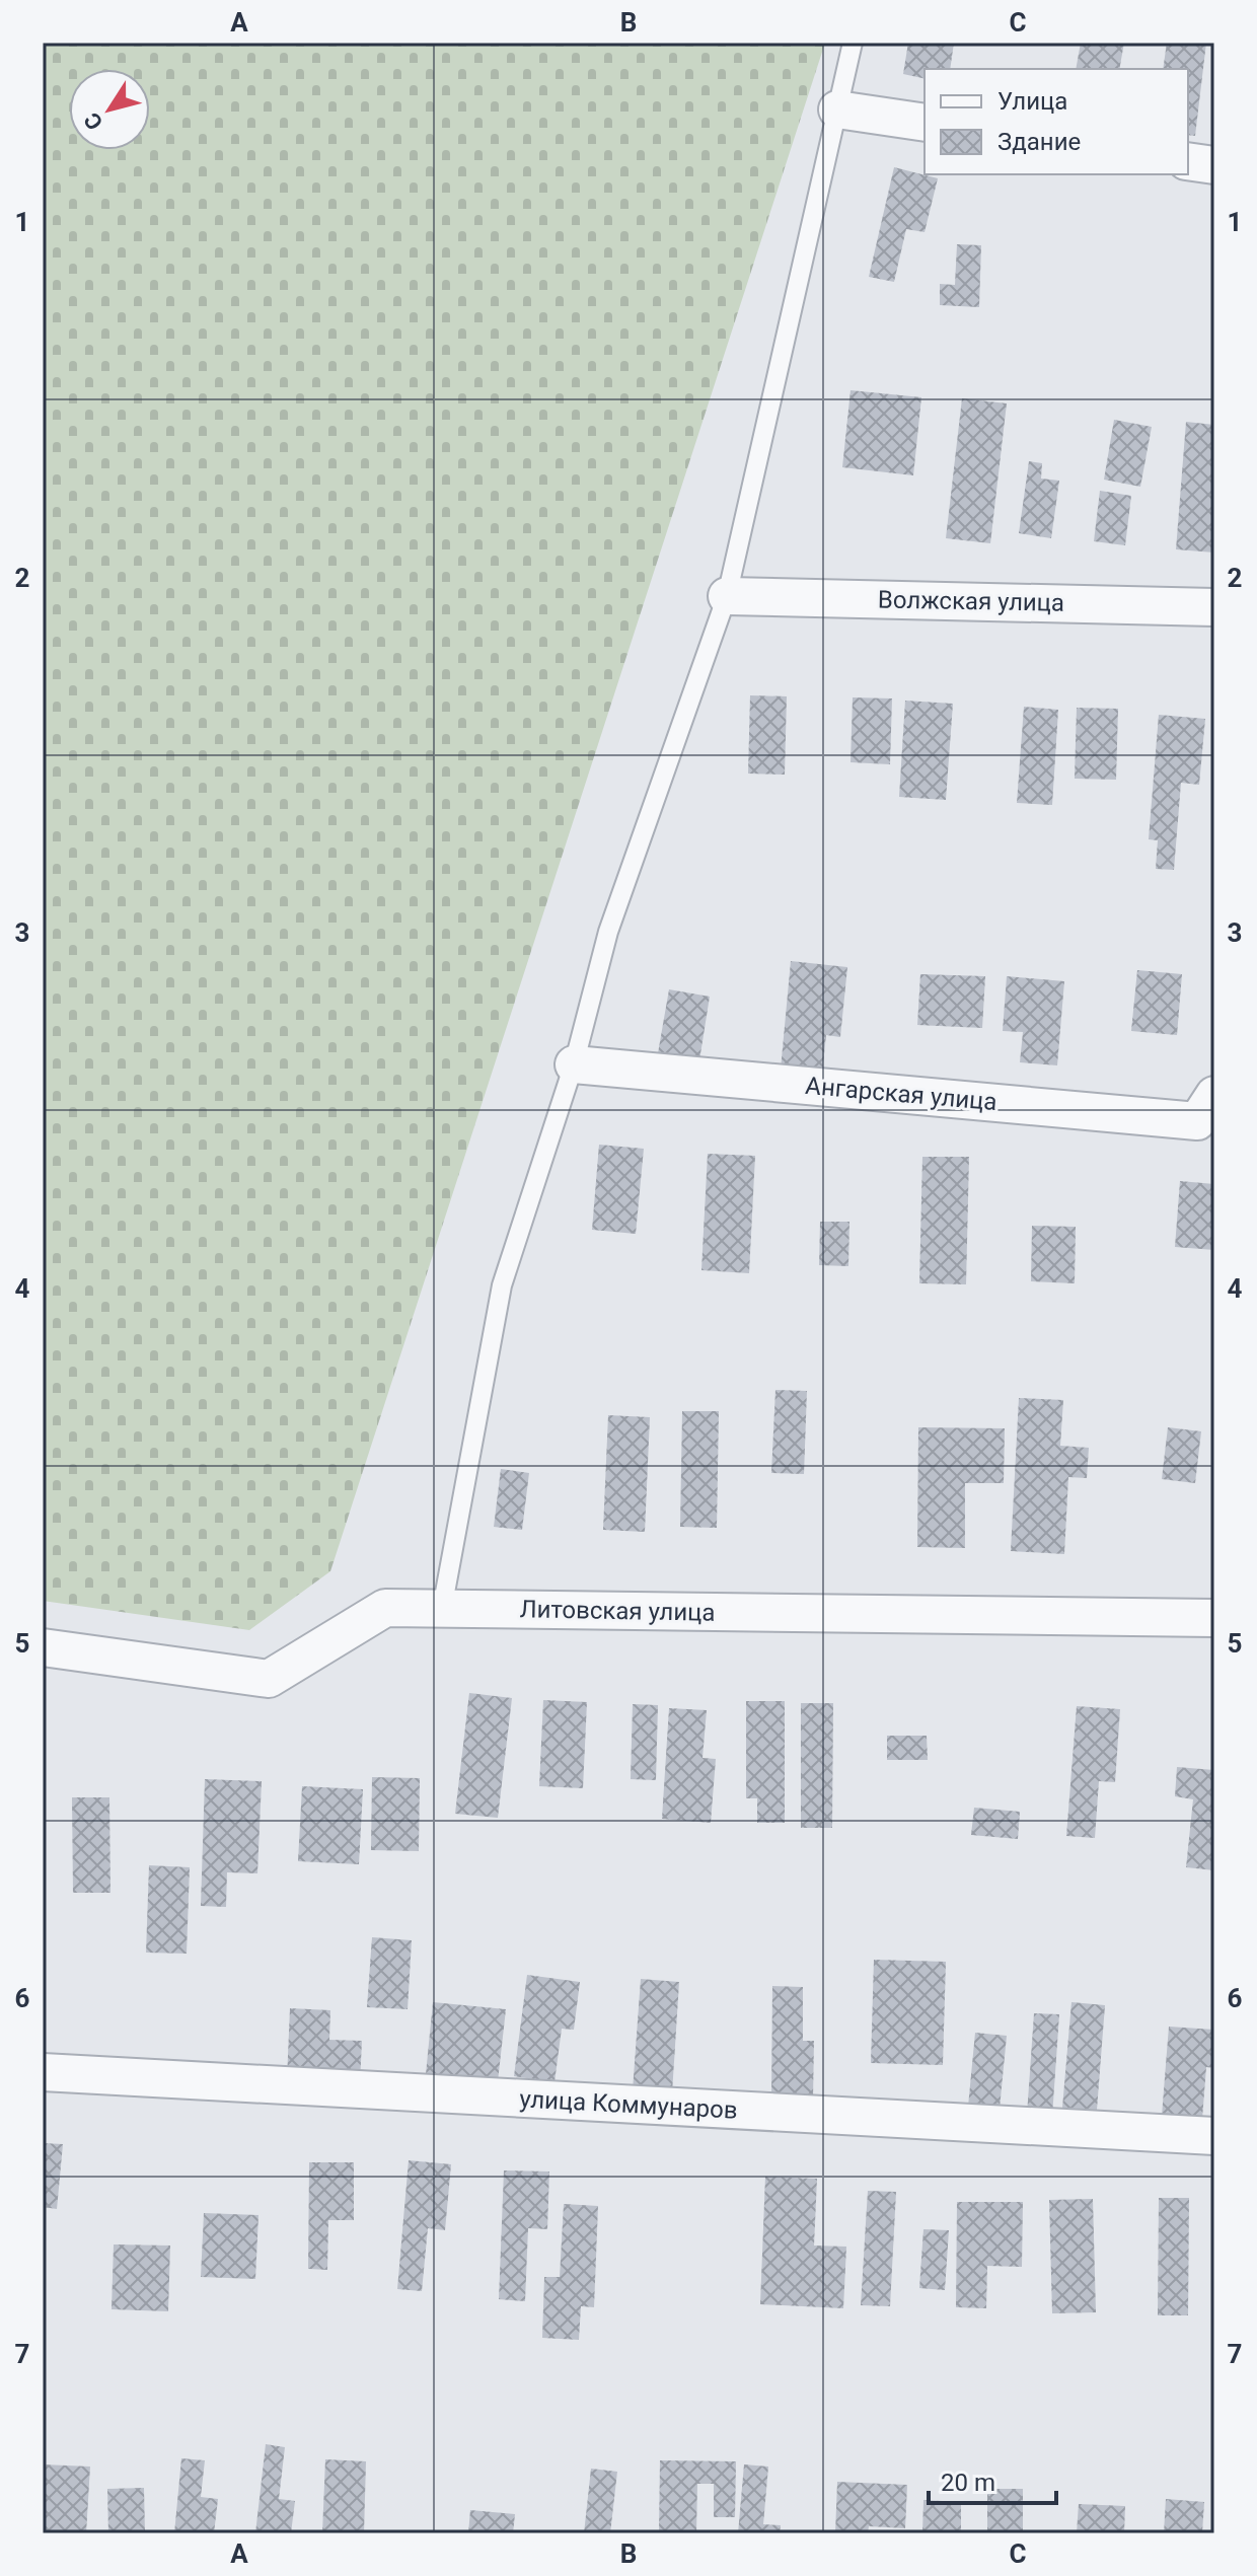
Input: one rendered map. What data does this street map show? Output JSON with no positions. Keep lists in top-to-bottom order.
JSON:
{
  "streets": {
    "street": [
      "Волжская улица",
      "Ангарская улица",
      "Литовская улица",
      "улица Коммунаров"
    ]
  },
  "legend": ["Улица", "Здание"],
  "scale_bar": "20 m",
  "north": "bottom left",
  "grid": {
    "columns": ["A", "B", "C"],
    "rows": [
      "1",
      "2",
      "3",
      "4",
      "5",
      "6",
      "7"
    ]
  }
}
